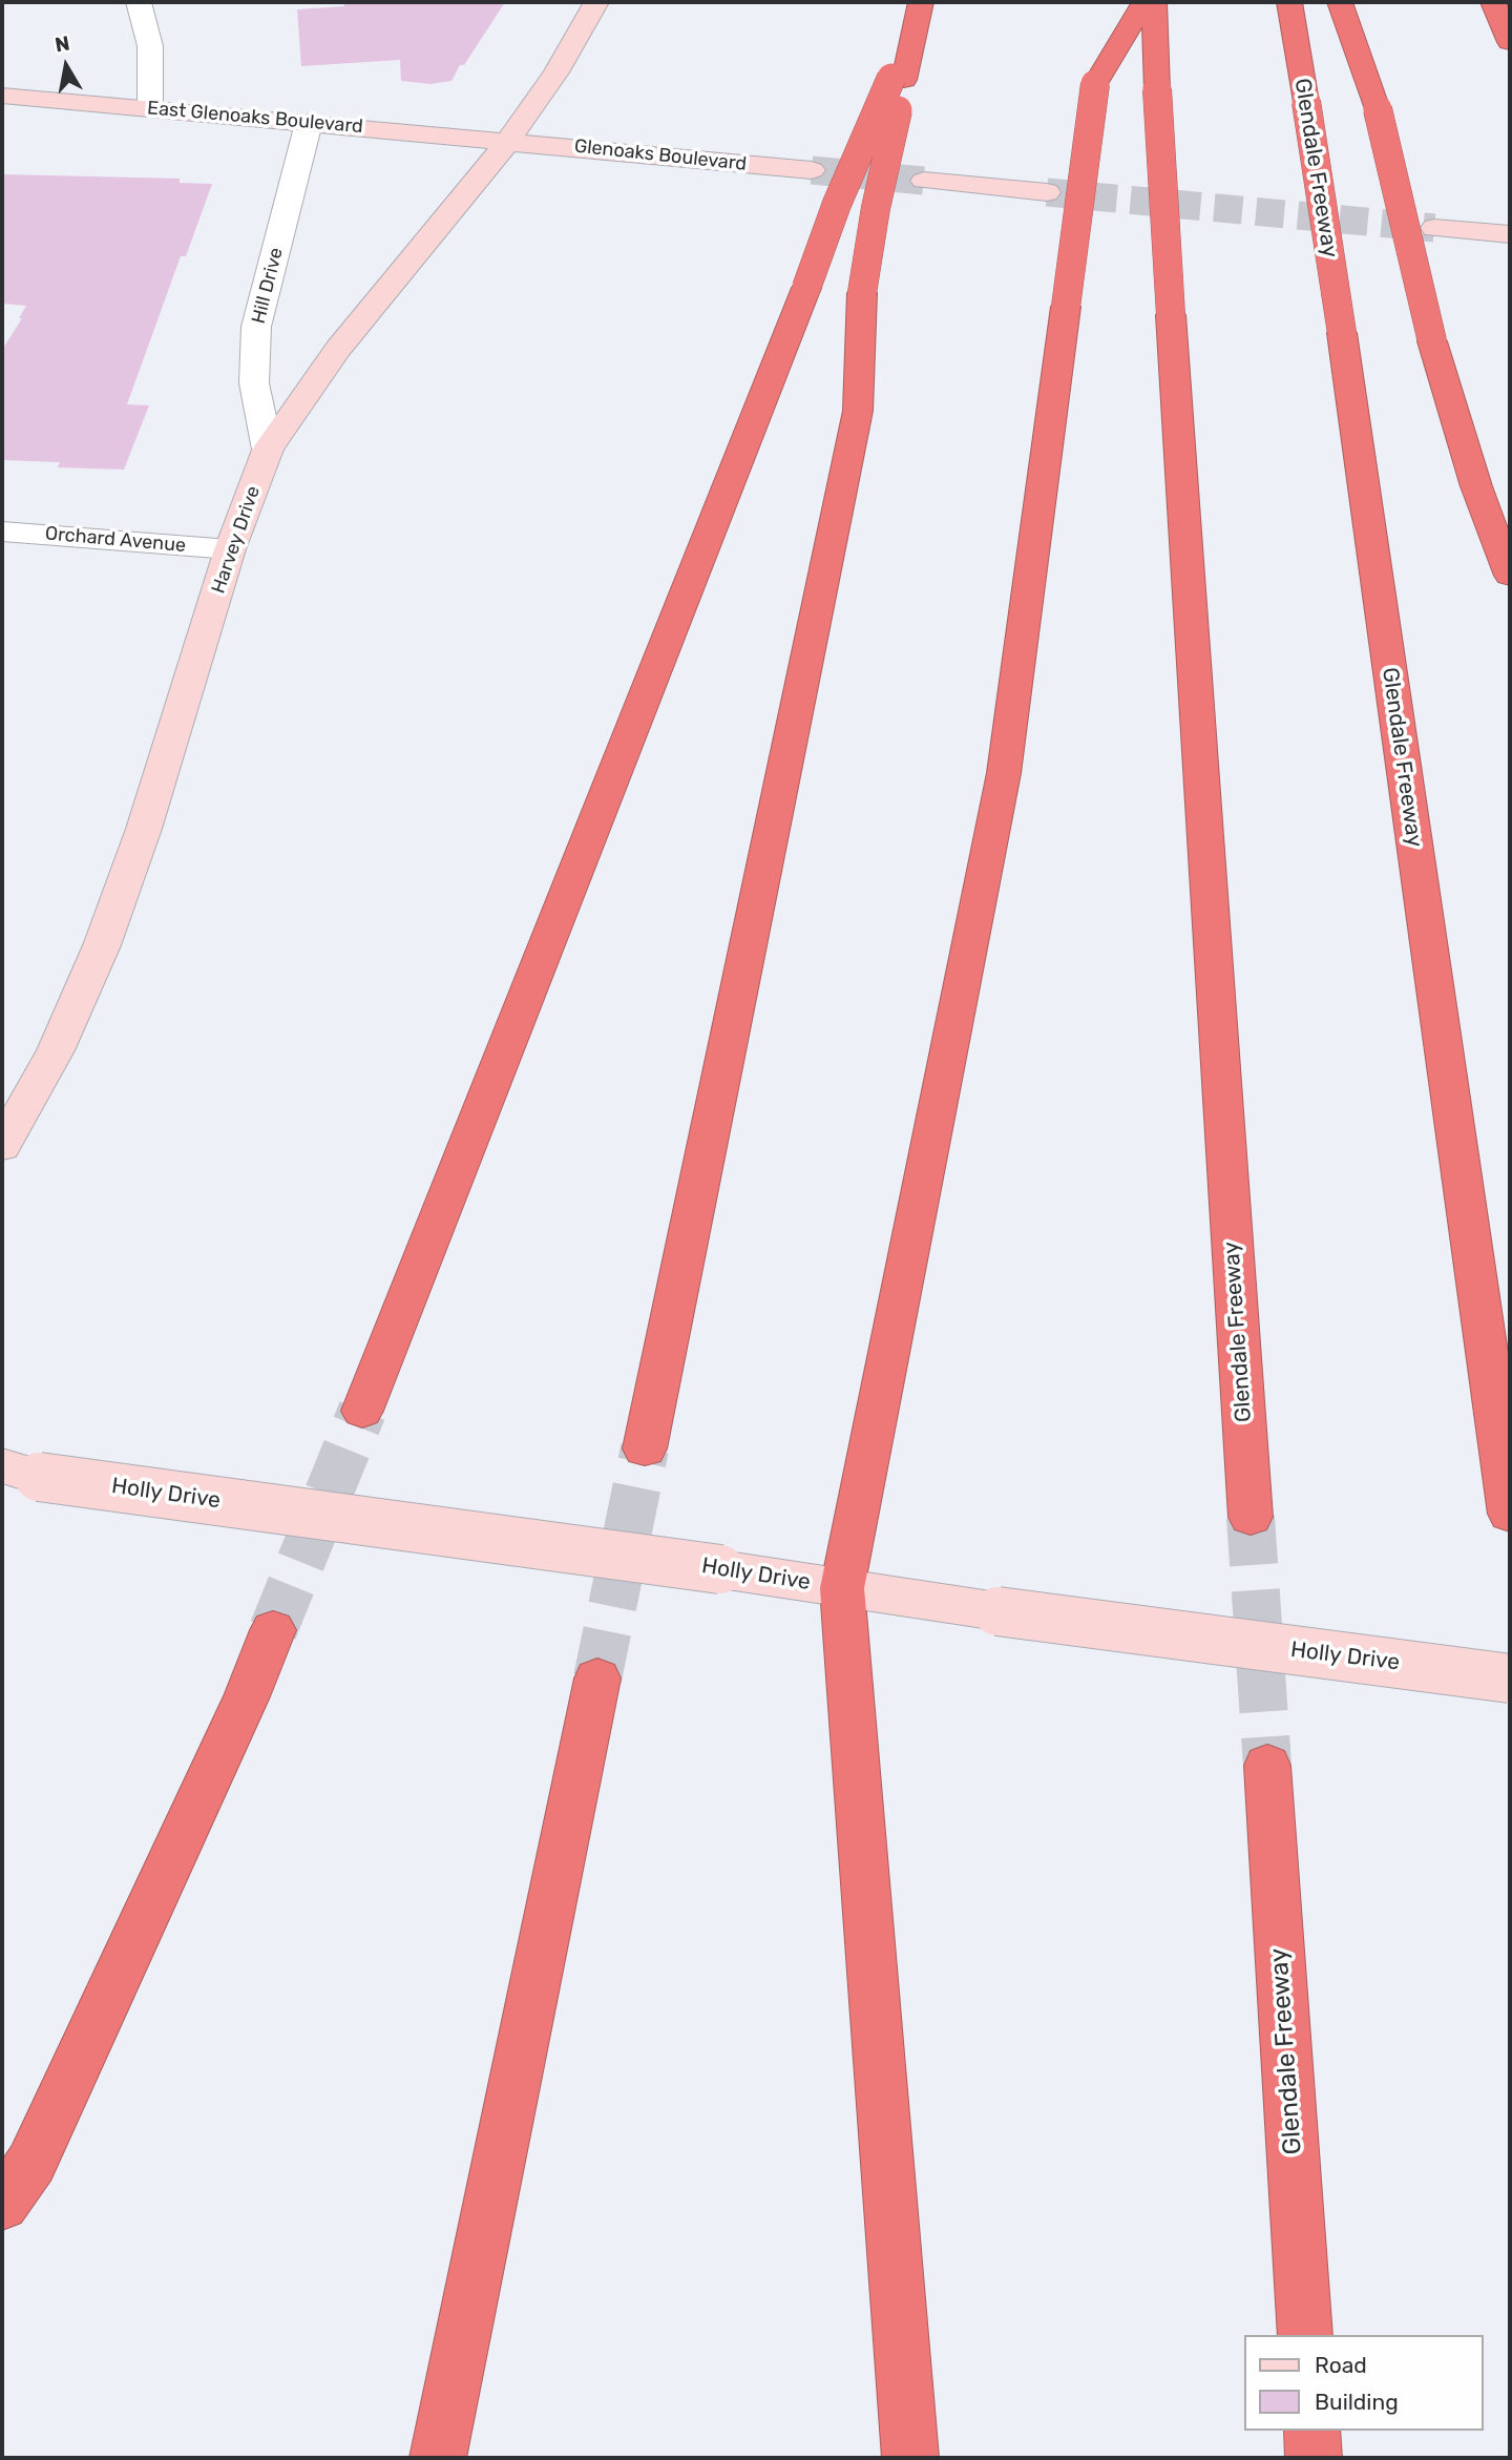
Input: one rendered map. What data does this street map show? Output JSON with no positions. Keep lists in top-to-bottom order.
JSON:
{
  "streets": {
    "highway": ["Glendale Freeway"],
    "main road": [
      "East Glenoaks Boulevard",
      "Glenoaks Boulevard",
      "Harvey Drive",
      "Holly Drive"
    ],
    "street": ["Hill Drive", "Orchard Avenue"]
  },
  "crossings": [
    ["East Glenoaks Boulevard", "Glenoaks Boulevard"],
    ["East Glenoaks Boulevard", "Hill Drive"],
    ["East Glenoaks Boulevard", "Harvey Drive"],
    ["Glenoaks Boulevard", "Harvey Drive"],
    ["Hill Drive", "Harvey Drive"],
    ["Orchard Avenue", "Harvey Drive"]
  ],
  "legend": ["Road", "Building"],
  "north": "top"
}
